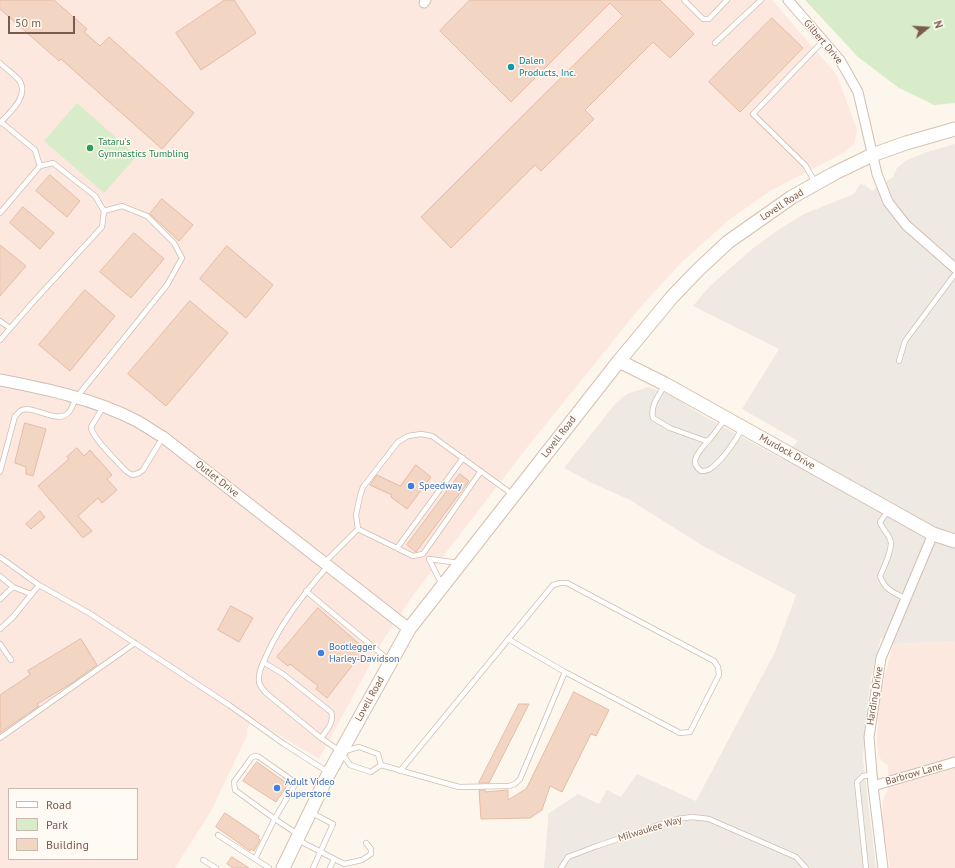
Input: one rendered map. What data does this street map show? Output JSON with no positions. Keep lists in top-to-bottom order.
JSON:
{
  "streets": {
    "main road": ["Lovell Road", "Murdock Drive"],
    "street": [
      "Gilbert Drive",
      "Outlet Drive",
      "Harding Drive",
      "Barbrow Lane"
    ],
    "lane": ["Milwaukee Way"]
  },
  "crossings": [
    ["Gilbert Drive", "Lovell Road"],
    ["Lovell Road", "Murdock Drive"],
    ["Lovell Road", "Outlet Drive"],
    ["Murdock Drive", "Harding Drive"],
    ["Harding Drive", "Barbrow Lane"]
  ],
  "places": [
    "Dalen Products, Inc.",
    "Tataru's Gymnastics Tumbling",
    "Speedway",
    "Bootlegger Harley-Davidson",
    "Adult Video Superstore"
  ],
  "legend": ["Road", "Park", "Building"],
  "scale_bar": "50 m",
  "north": "right"
}
